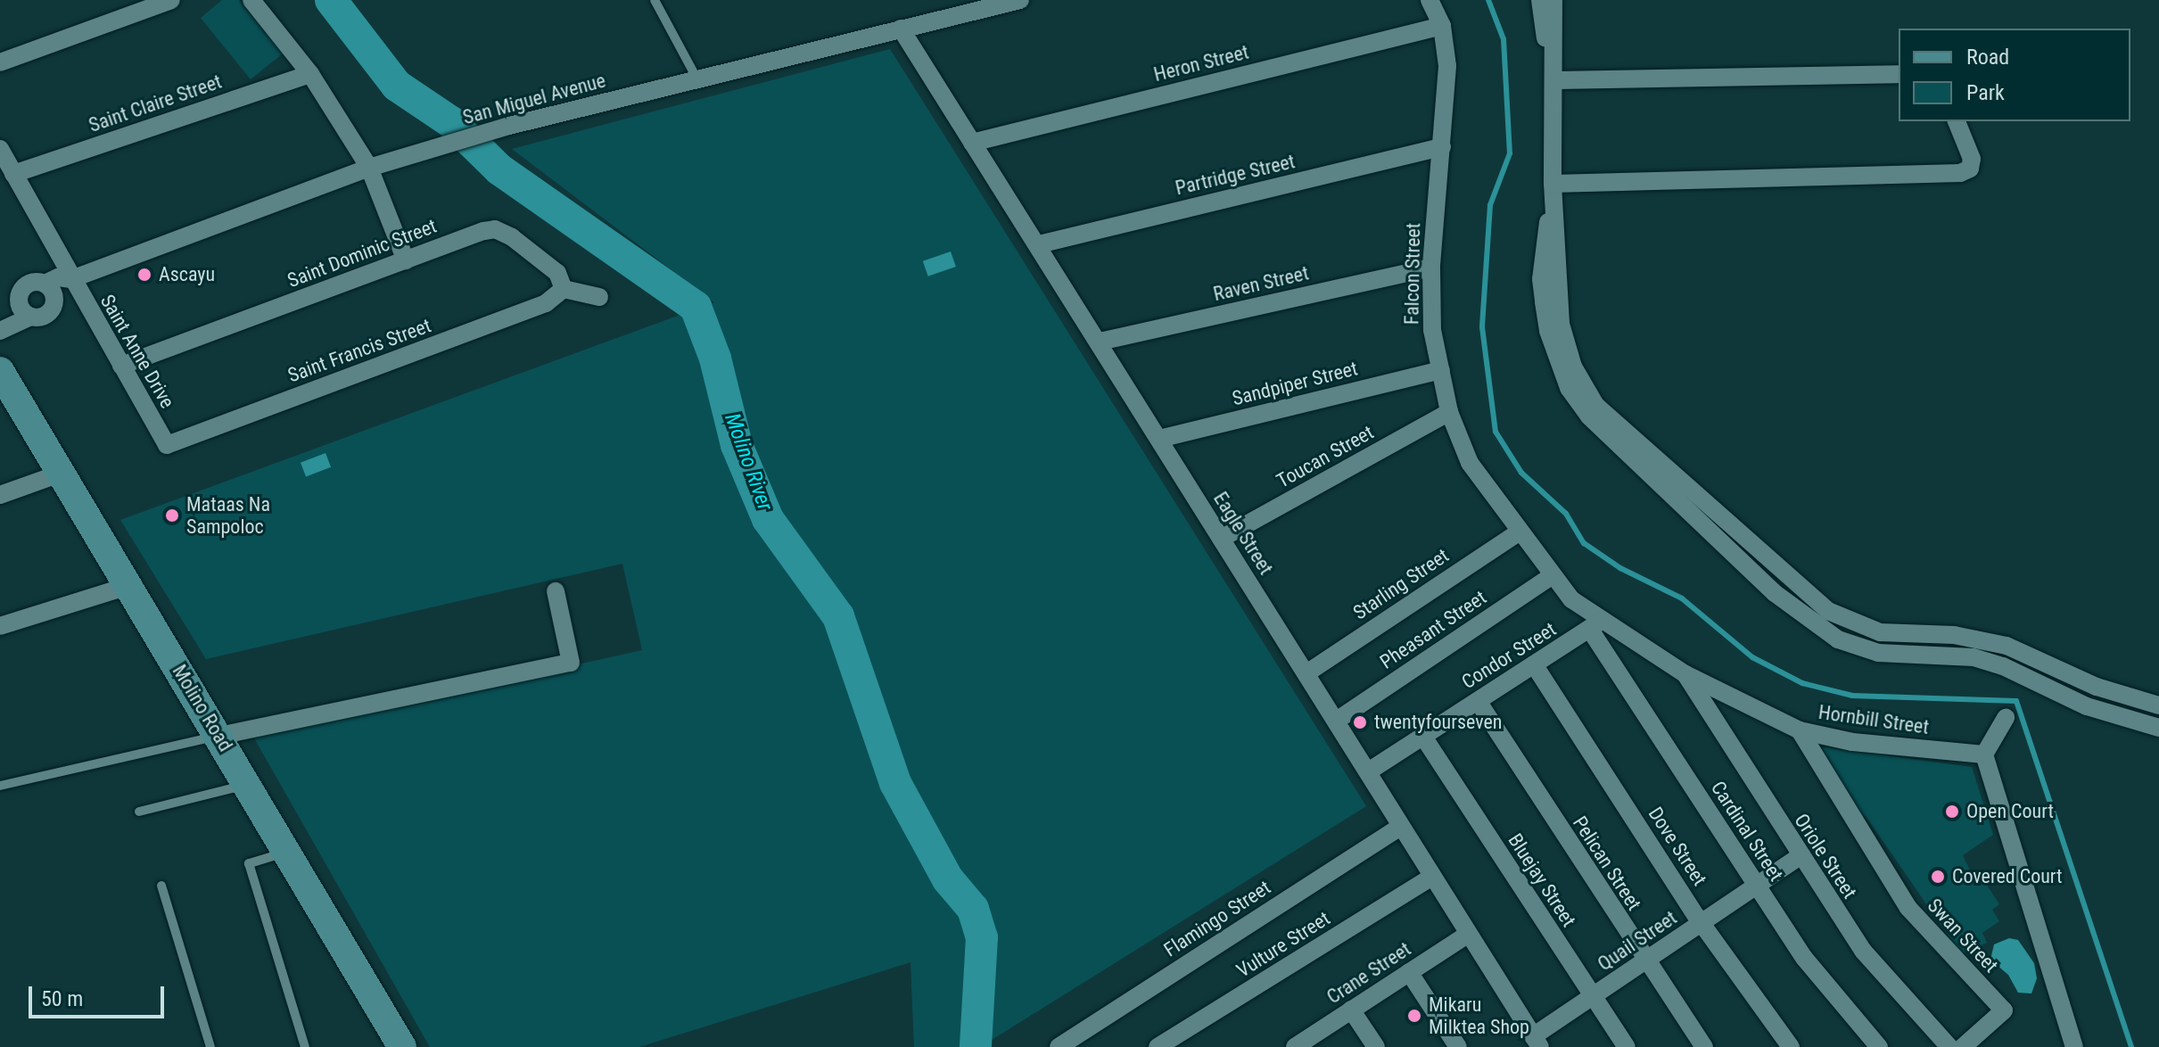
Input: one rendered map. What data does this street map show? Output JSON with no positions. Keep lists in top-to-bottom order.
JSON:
{
  "streets": {
    "main road": ["Molino Road"],
    "street": [
      "Heron Street",
      "San Miguel Avenue",
      "Saint Claire Street",
      "Partridge Street",
      "Saint Dominic Street",
      "Falcon Street",
      "Raven Street",
      "Saint Francis Street",
      "Saint Anne Drive",
      "Sandpiper Street",
      "Toucan Street",
      "Eagle Street",
      "Starling Street",
      "Pheasant Street",
      "Condor Street",
      "Hornbill Street",
      "Cardinal Street",
      "Dove Street",
      "Oriole Street",
      "Pelican Street",
      "Bluejay Street",
      "Flamingo Street",
      "Swan Street",
      "Quail Street",
      "Vulture Street",
      "Crane Street"
    ]
  },
  "crossings": [
    ["Heron Street", "Falcon Street"],
    ["Heron Street", "Eagle Street"],
    ["San Miguel Avenue", "Saint Anne Drive"],
    ["San Miguel Avenue", "Eagle Street"],
    ["Saint Claire Street", "Saint Anne Drive"],
    ["Partridge Street", "Falcon Street"],
    ["Partridge Street", "Eagle Street"],
    ["Saint Dominic Street", "Saint Francis Street"],
    ["Saint Dominic Street", "Saint Anne Drive"],
    ["Falcon Street", "Raven Street"],
    ["Falcon Street", "Sandpiper Street"],
    ["Falcon Street", "Toucan Street"],
    ["Falcon Street", "Starling Street"],
    ["Falcon Street", "Hornbill Street"],
    ["Raven Street", "Eagle Street"],
    ["Saint Francis Street", "Saint Anne Drive"],
    ["Sandpiper Street", "Eagle Street"],
    ["Toucan Street", "Eagle Street"],
    ["Eagle Street", "Starling Street"],
    ["Eagle Street", "Pheasant Street"],
    ["Eagle Street", "Condor Street"],
    ["Eagle Street", "Flamingo Street"],
    ["Eagle Street", "Quail Street"],
    ["Eagle Street", "Vulture Street"],
    ["Eagle Street", "Crane Street"],
    ["Starling Street", "Hornbill Street"],
    ["Pheasant Street", "Hornbill Street"],
    ["Condor Street", "Hornbill Street"],
    ["Condor Street", "Cardinal Street"],
    ["Condor Street", "Dove Street"],
    ["Condor Street", "Pelican Street"],
    ["Condor Street", "Bluejay Street"],
    ["Hornbill Street", "Cardinal Street"],
    ["Hornbill Street", "Oriole Street"],
    ["Hornbill Street", "Swan Street"],
    ["Cardinal Street", "Quail Street"],
    ["Dove Street", "Quail Street"],
    ["Oriole Street", "Quail Street"],
    ["Pelican Street", "Quail Street"],
    ["Bluejay Street", "Quail Street"]
  ],
  "water": ["Molino River"],
  "places": [
    "Ascayu",
    "Mataas Na Sampoloc",
    "twentyfourseven",
    "Open Court",
    "Covered Court",
    "Mikaru Milktea Shop"
  ],
  "legend": ["Road", "Park"],
  "scale_bar": "50 m"
}
